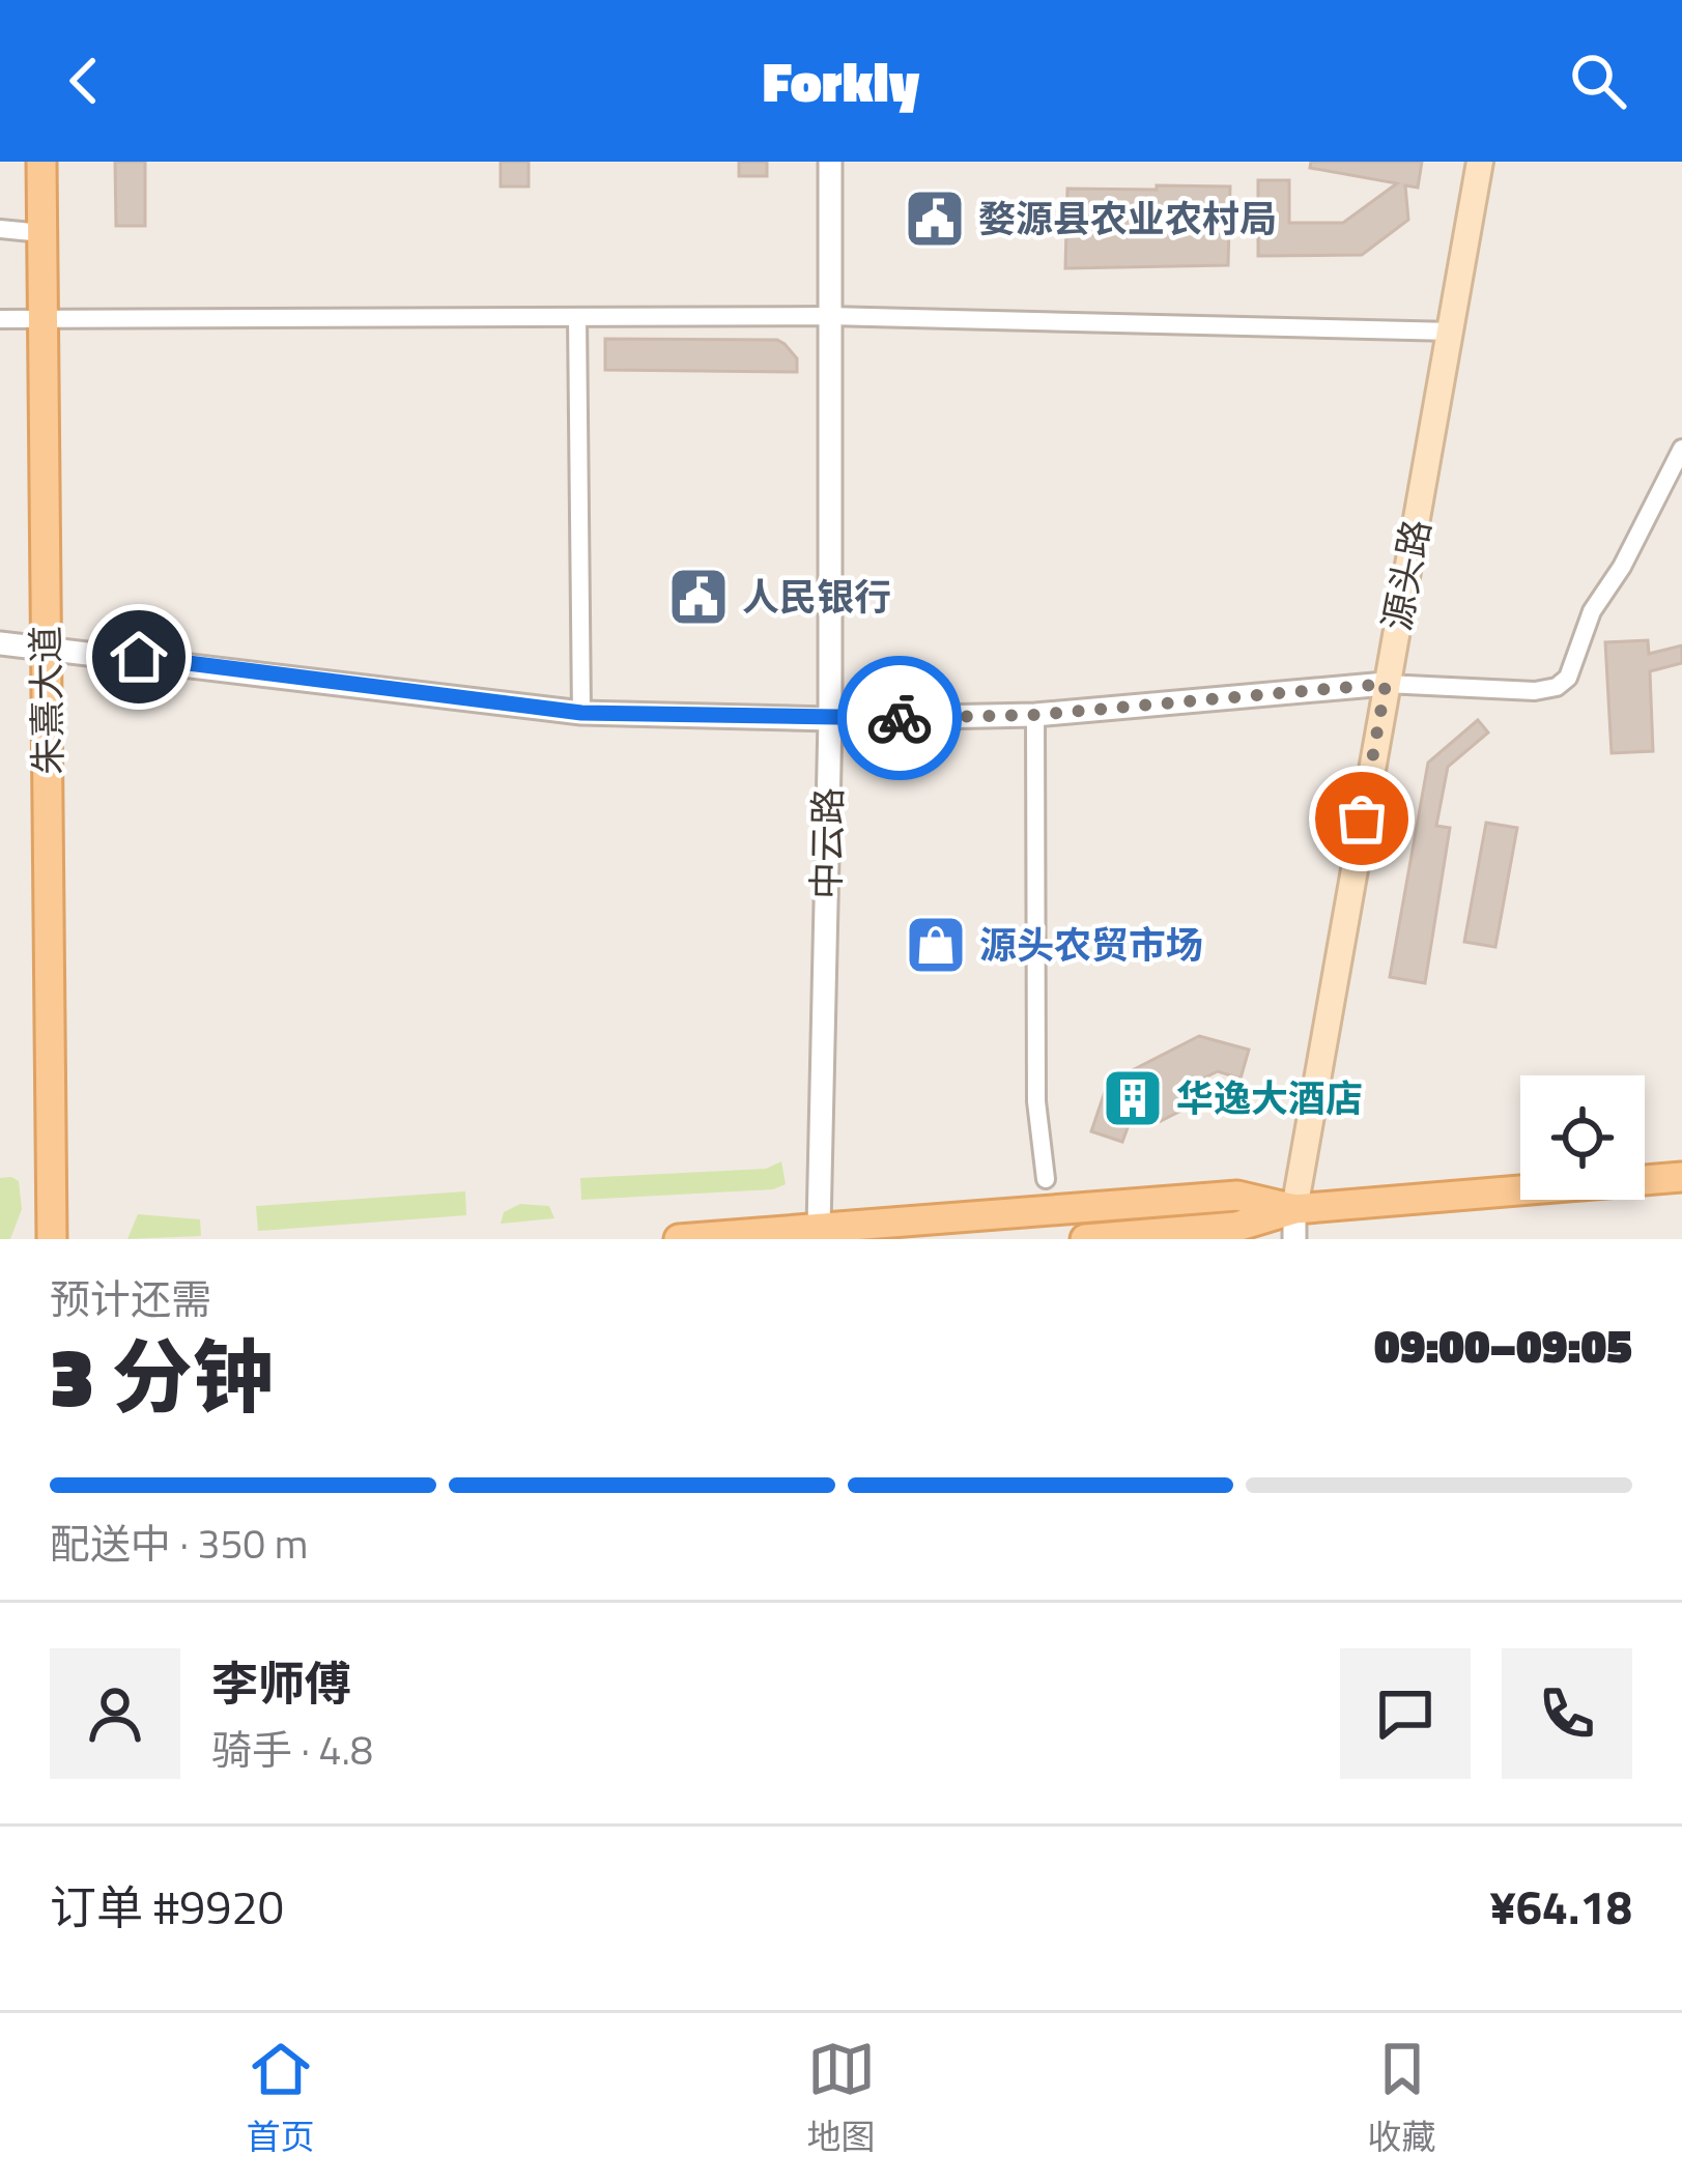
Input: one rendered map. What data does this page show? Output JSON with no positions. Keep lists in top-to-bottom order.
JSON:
{
  "streets": {
    "main road": ["源头路", "朱熹大道"],
    "street": ["中云路"]
  },
  "places": {
    "public building": ["婺源县农业农村局", "人民银行"],
    "shop": ["源头农贸市场"],
    "building": ["华逸大酒店"]
  },
  "page": {
    "header": "Forkly",
    "heading": ["3 分钟", "预计还需", "09:00–09:05"],
    "panel": [
      "李师傅",
      "骑手 · 4.8",
      "订单 #9920",
      "¥64.18"
    ],
    "bar": "配送中 · 350 m",
    "tabs": ["首页", "地图", "收藏"]
  }
}
